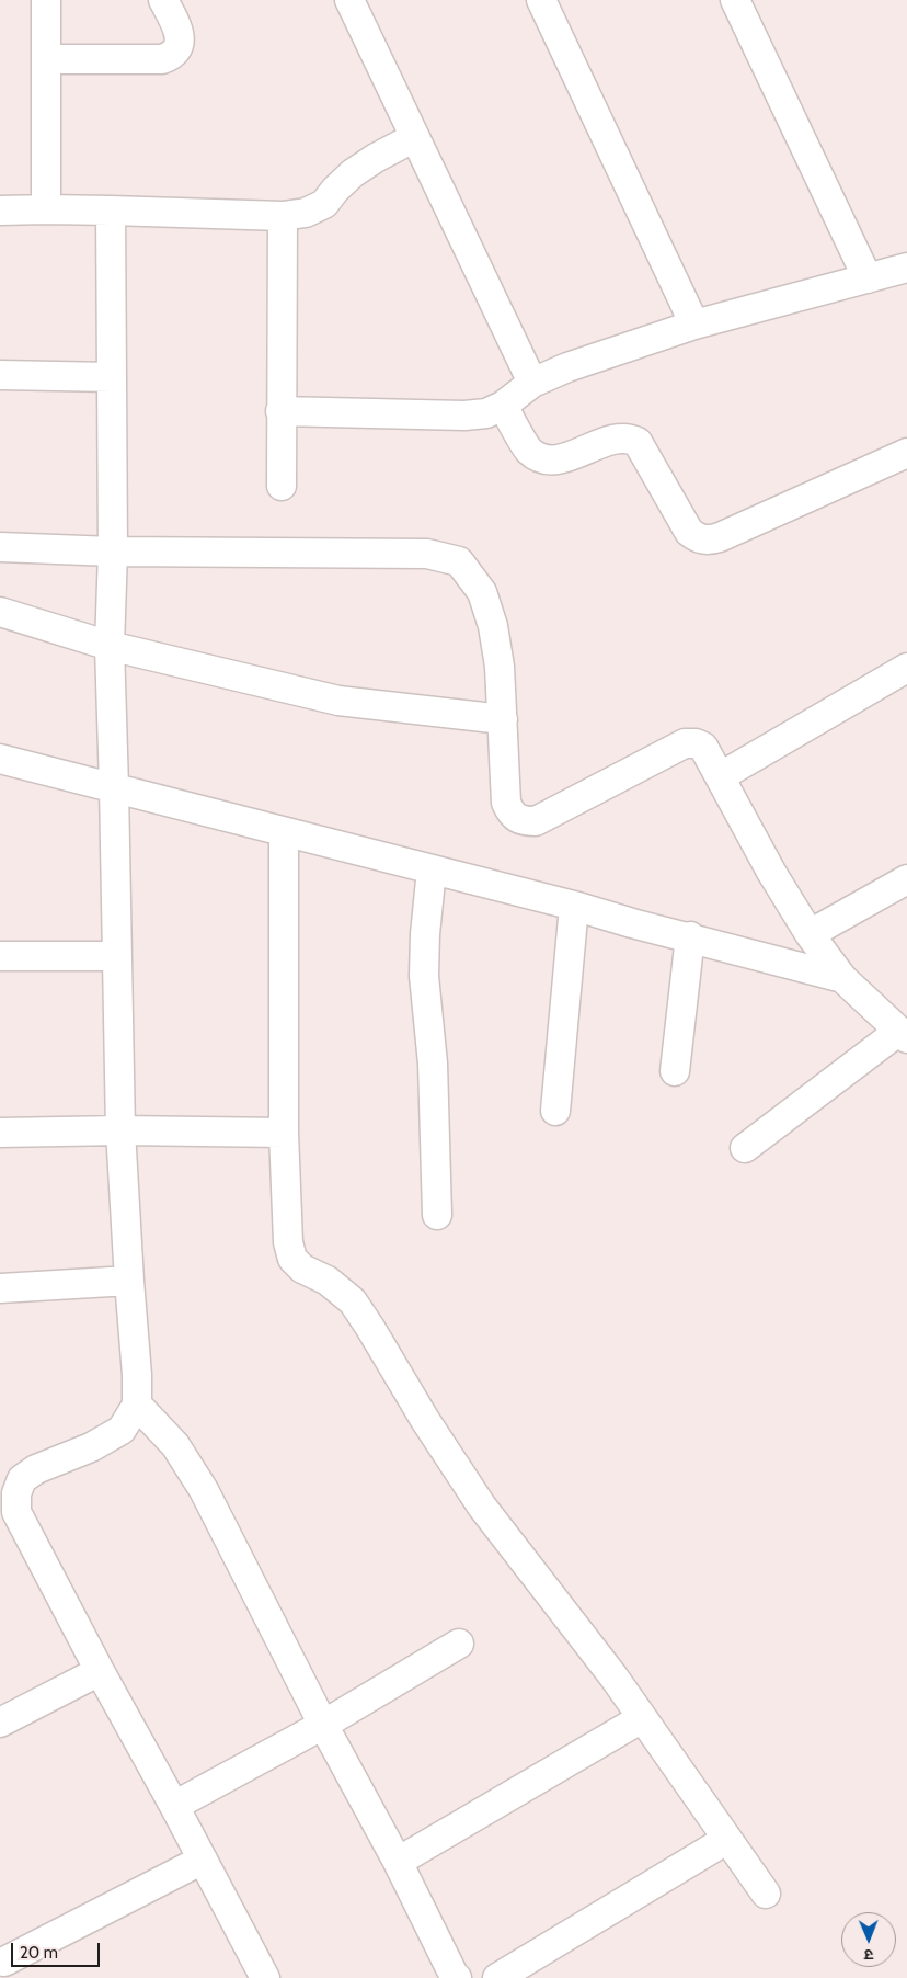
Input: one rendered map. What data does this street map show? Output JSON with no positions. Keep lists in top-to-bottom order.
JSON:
{
  "scale_bar": "20 m",
  "north": "bottom"
}
